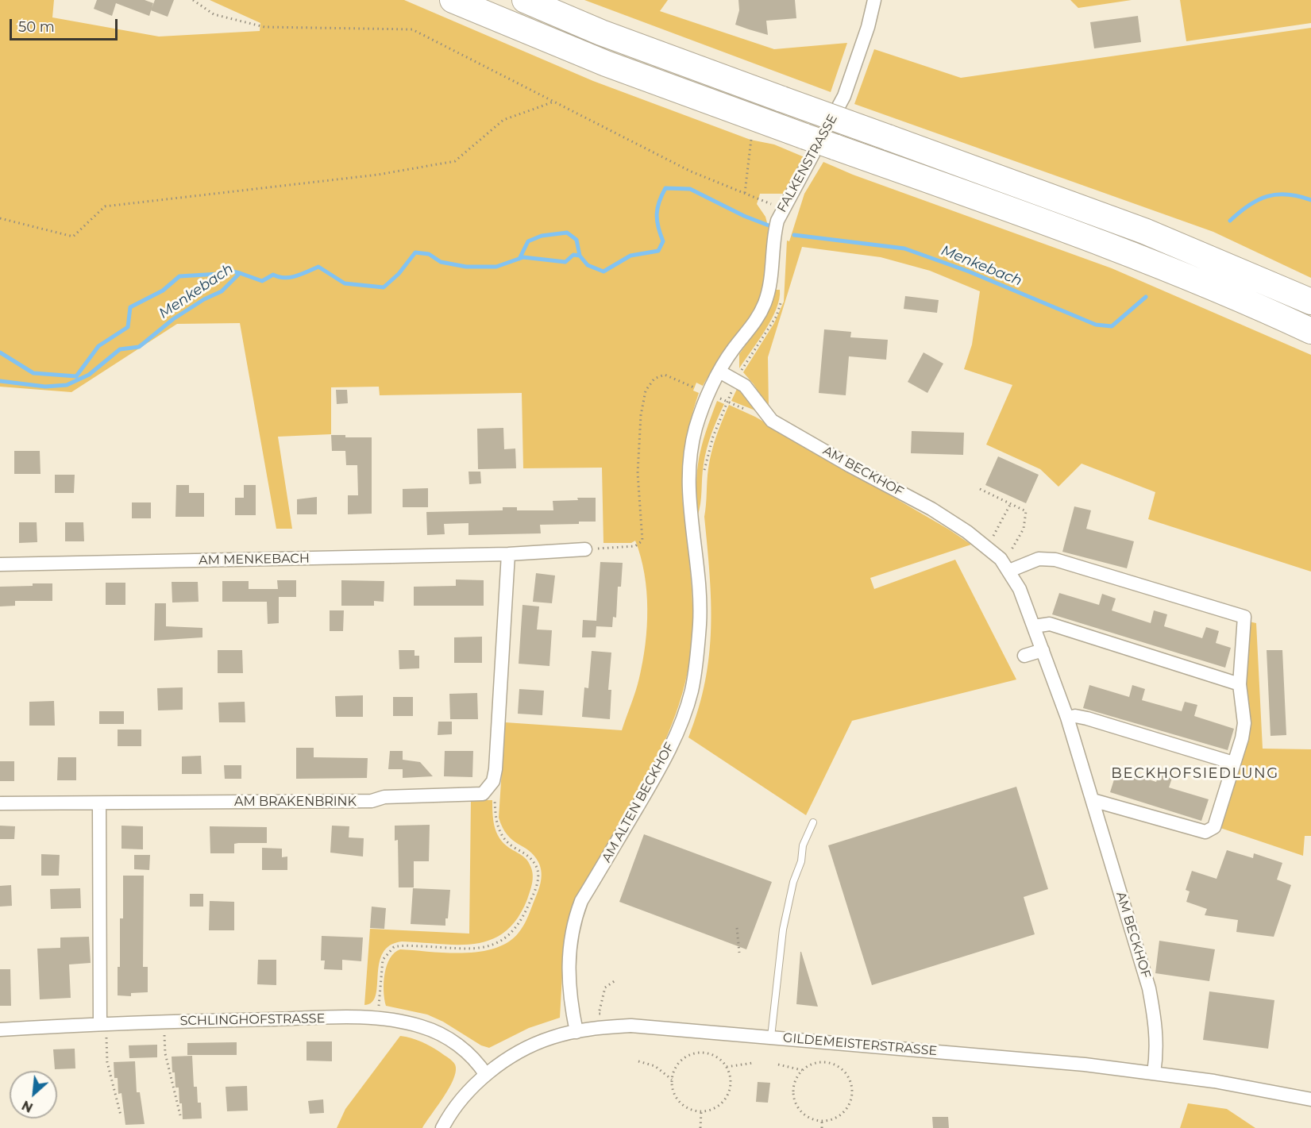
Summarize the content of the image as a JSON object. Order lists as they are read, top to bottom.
{
  "streets": {
    "street": [
      "FALKENSTRASSE",
      "AM BECKHOF",
      "AM MENKEBACH",
      "AM BRAKENBRINK",
      "AM ALTEN BECKHOF",
      "SCHLINGHOFSTRASSE",
      "GILDEMEISTERSTRASSE"
    ]
  },
  "crossings": [
    ["FALKENSTRASSE", "AM ALTEN BECKHOF"],
    ["AM BECKHOF", "AM ALTEN BECKHOF"],
    ["AM BECKHOF", "GILDEMEISTERSTRASSE"],
    ["AM ALTEN BECKHOF", "GILDEMEISTERSTRASSE"],
    ["SCHLINGHOFSTRASSE", "GILDEMEISTERSTRASSE"]
  ],
  "districts": ["BECKHOFSIEDLUNG"],
  "water": ["Menkebach"],
  "scale_bar": "50 m",
  "north": "bottom left"
}
